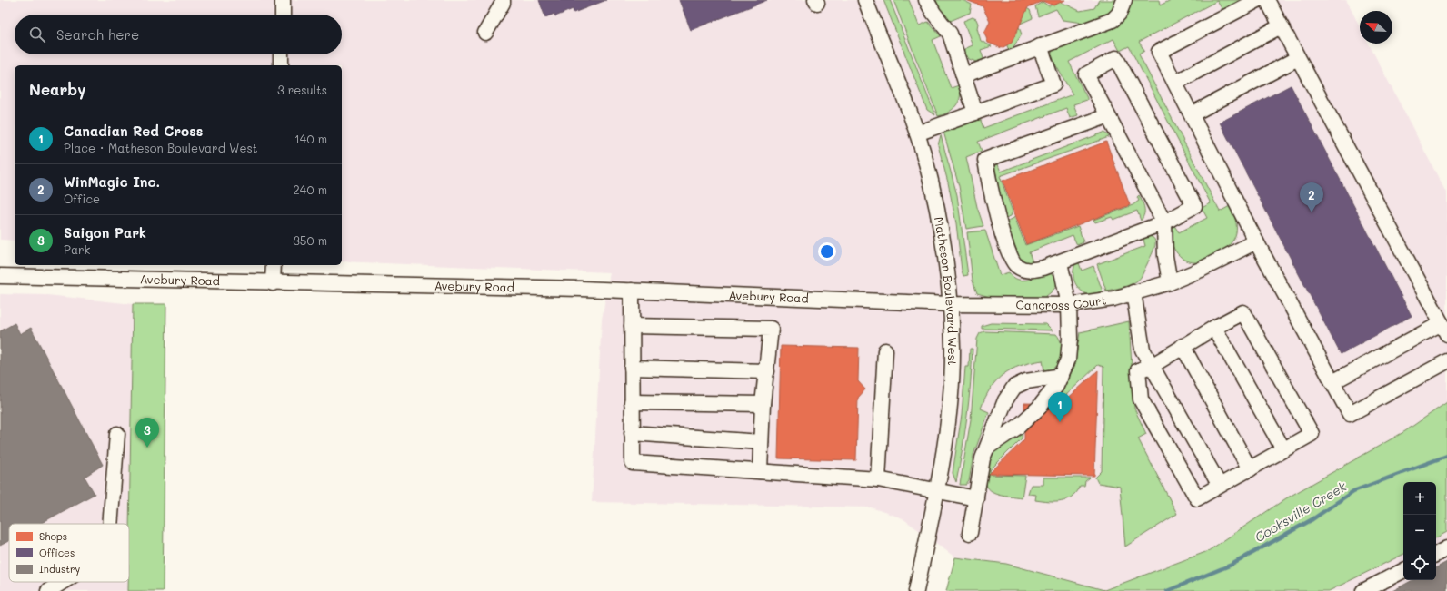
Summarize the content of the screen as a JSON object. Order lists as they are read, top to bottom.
{
  "streets": {
    "street": ["Avebury Road", "Matheson Boulevard West", "Cancross Court"]
  },
  "crossings": [
    ["Avebury Road", "Matheson Boulevard West"],
    ["Avebury Road", "Cancross Court"],
    ["Matheson Boulevard West", "Cancross Court"]
  ],
  "water": ["Cooksville Creek"],
  "legend": ["Shops", "Offices", "Industry"],
  "north": "top left",
  "page": {
    "search": "Search here",
    "heading": ["Nearby", "3 results"],
    "list": [
      {
        "mark": "1",
        "name": "Canadian Red Cross",
        "note": "Place · Matheson Boulevard West",
        "value": "140 m"
      },
      {
        "mark": "2",
        "name": "WinMagic Inc.",
        "note": "Office",
        "value": "240 m"
      },
      {
        "mark": "3",
        "name": "Saigon Park",
        "note": "Park",
        "value": "350 m"
      }
    ],
    "pins": ["2", "1", "3"],
    "map_buttons": ["+", "−"]
  }
}
